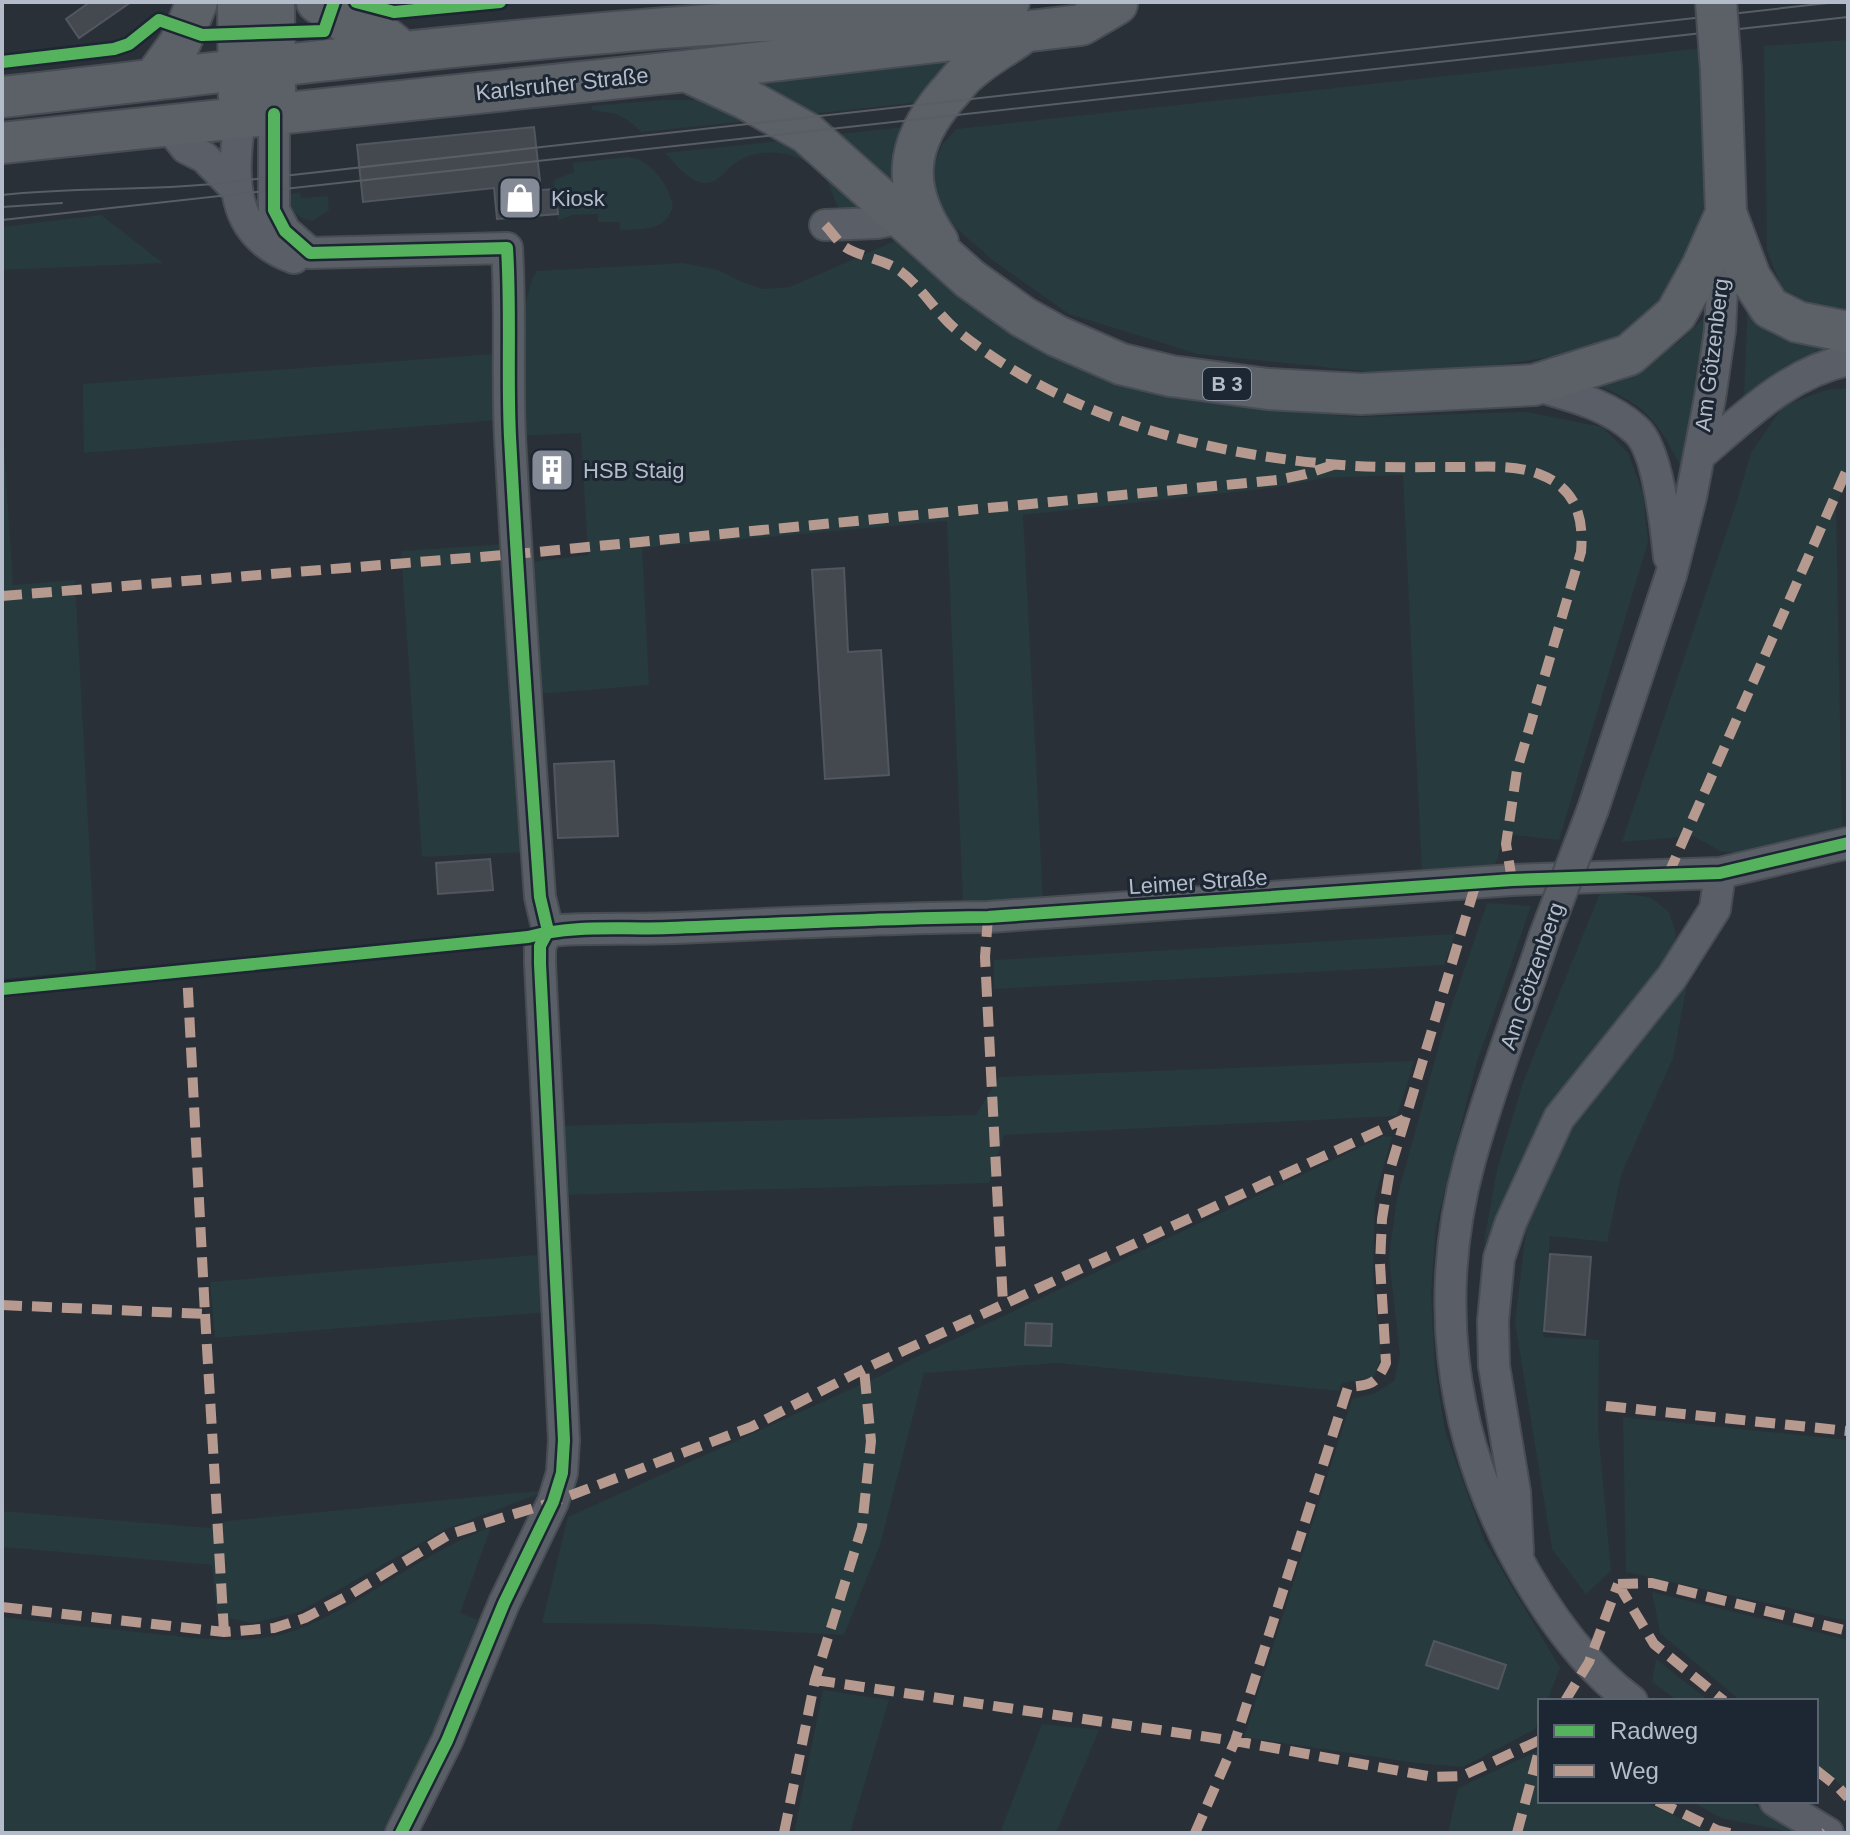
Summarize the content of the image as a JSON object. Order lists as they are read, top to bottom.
{
  "streets": {
    "main road": ["Karlsruher Straße", "B 3"],
    "street": ["Am Götzenberg", "Leimer Straße"]
  },
  "places": {
    "shop": ["Kiosk"],
    "building": ["HSB Staig"]
  },
  "legend": ["Radweg", "Weg"]
}
